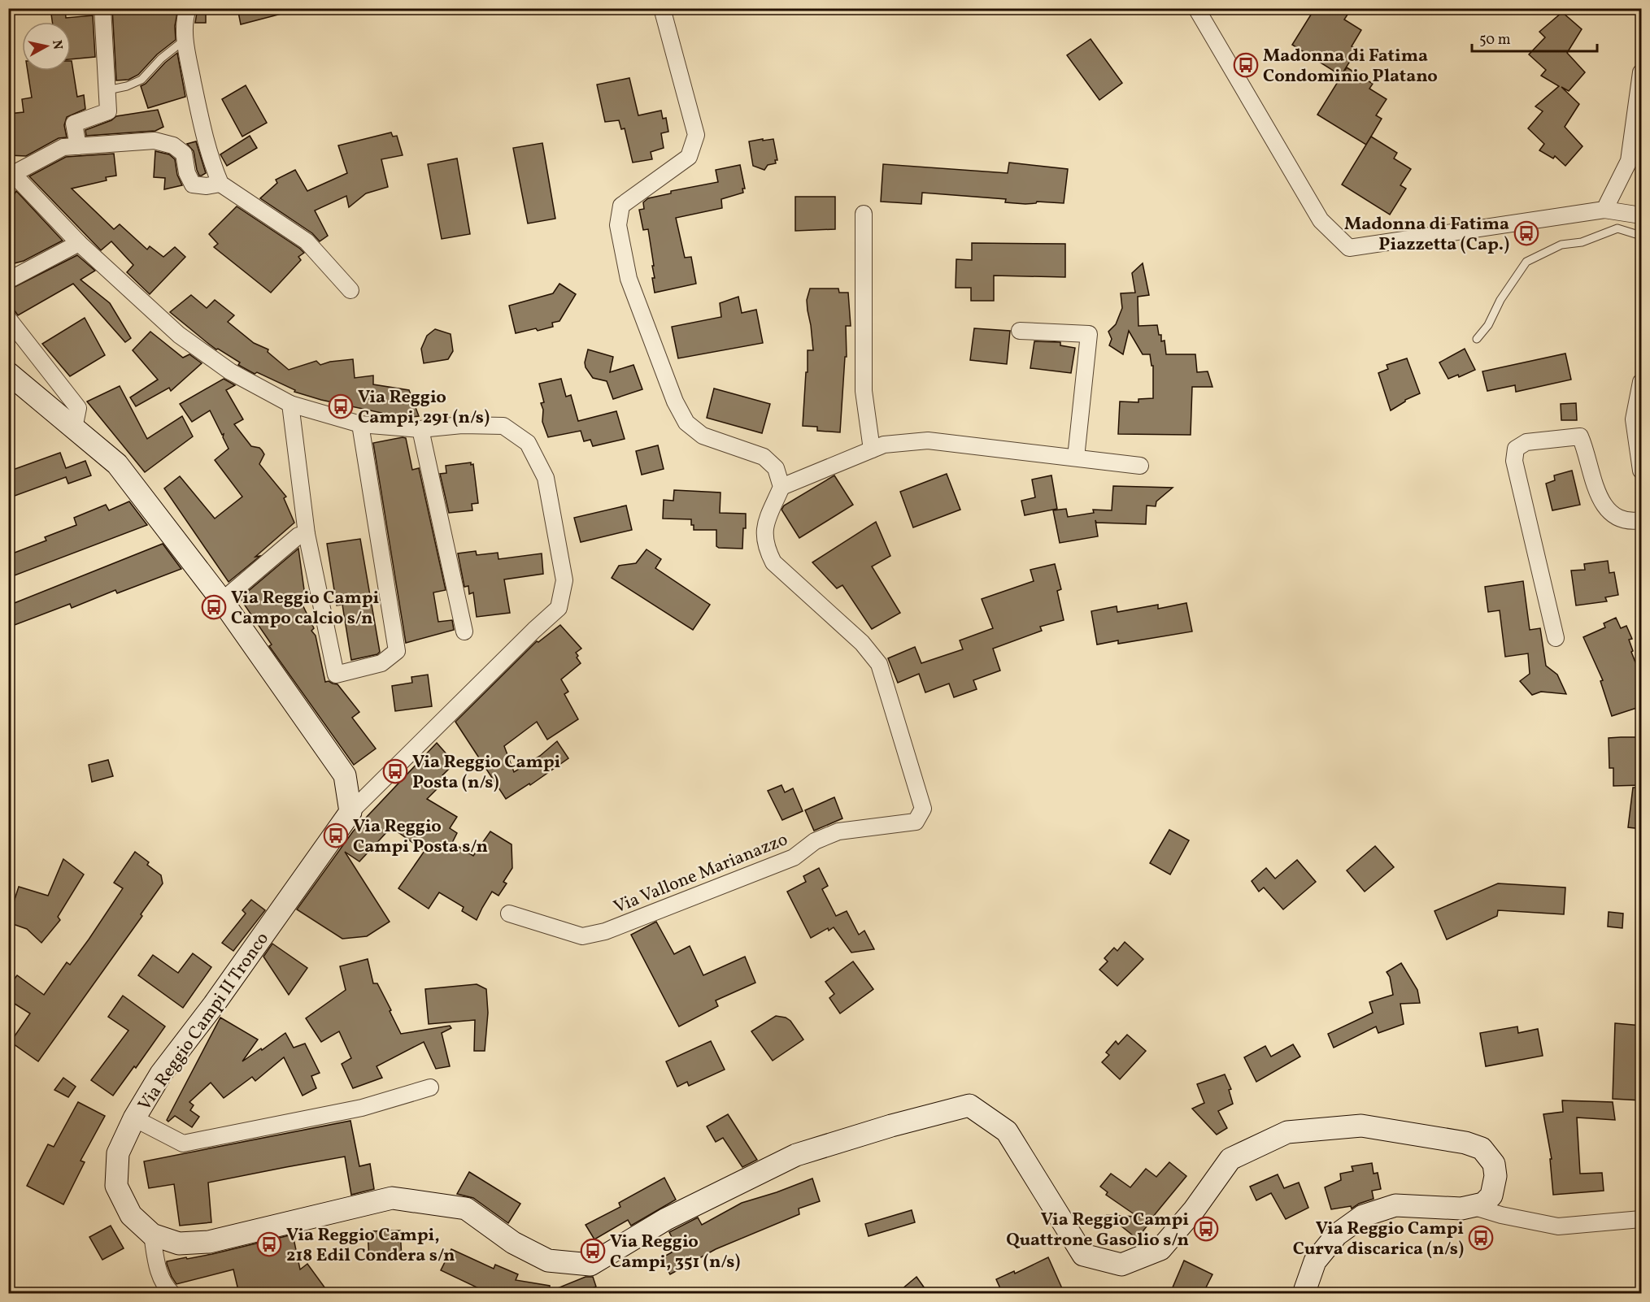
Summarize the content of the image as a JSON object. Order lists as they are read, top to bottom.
{
  "streets": {
    "main road": ["Via Reggio Campi II Tronco"],
    "street": ["Via Vallone Marianazzo"]
  },
  "places": {
    "bus stop": [
      "Madonna di Fatima Condominio Platano",
      "Madonna di Fatima Piazzetta (Cap.)",
      "Via Reggio Campi, 291 (n/s)",
      "Via Reggio Campi Campo calcio s/n",
      "Via Reggio Campi Posta (n/s)",
      "Via Reggio Campi Posta s/n",
      "Via Reggio Campi Quattrone Gasolio s/n",
      "Via Reggio Campi Curva discarica (n/s)",
      "Via Reggio Campi, 218 Edil Condera s/n",
      "Via Reggio Campi, 351 (n/s)"
    ]
  },
  "scale_bar": "50 m",
  "north": "right"
}
